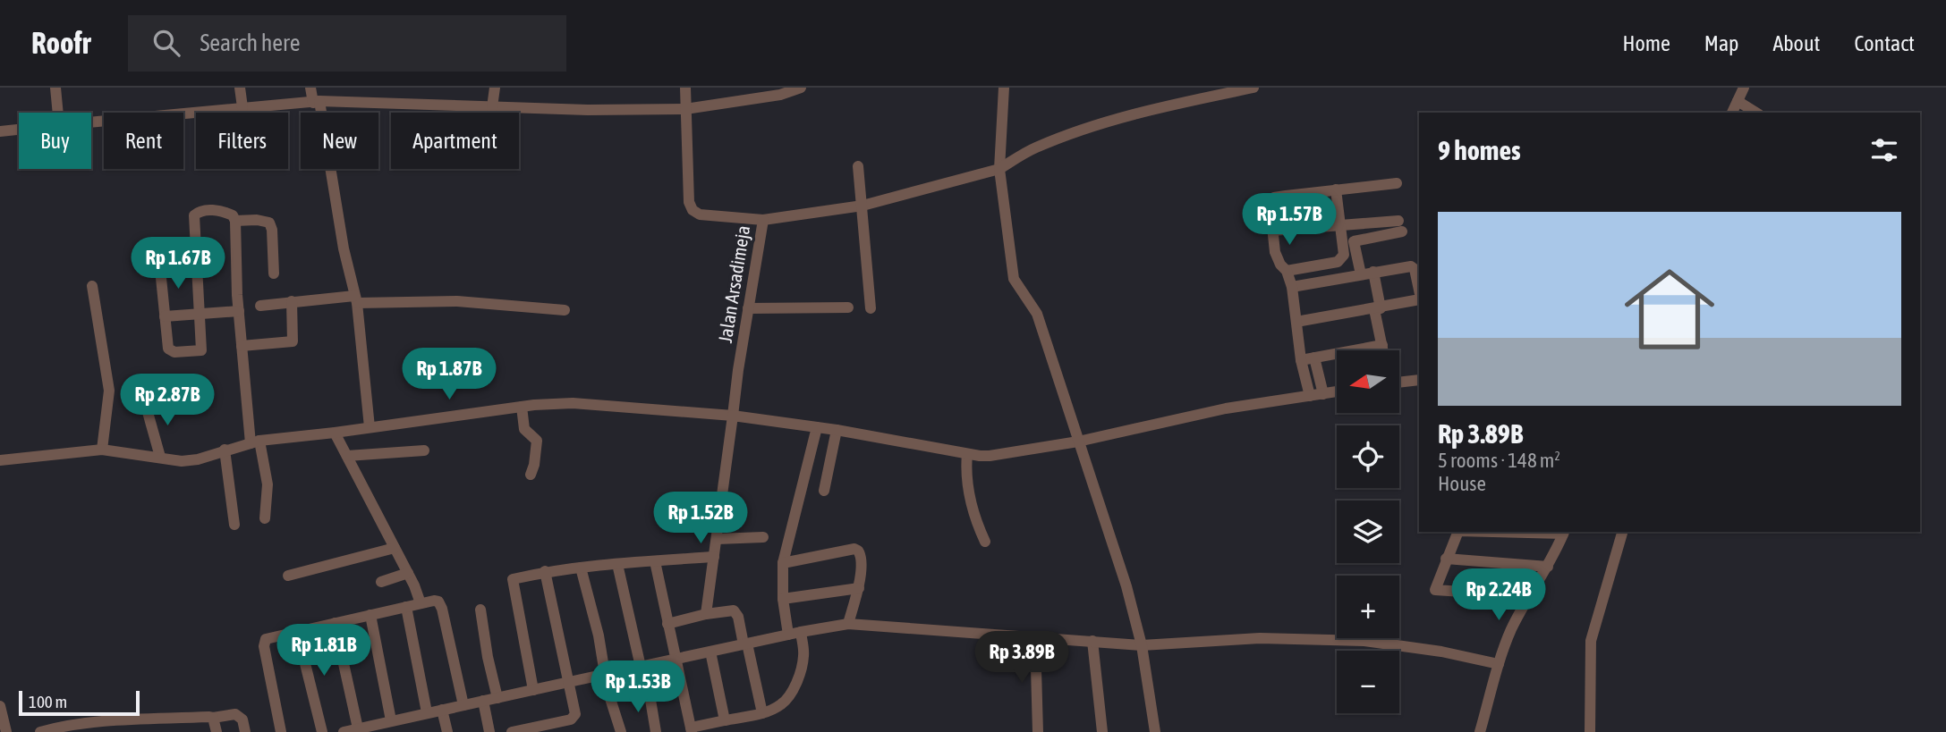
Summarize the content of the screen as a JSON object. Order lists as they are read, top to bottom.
{
  "streets": {
    "street": ["Jalan Arsadimeja"]
  },
  "scale_bar": "100 m",
  "north": "left",
  "page": {
    "header": "Roofr",
    "search": "Search here",
    "nav": [
      "Home",
      "Map",
      "About",
      "Contact"
    ],
    "chip": [
      "Buy",
      "Rent",
      "Filters",
      "New",
      "Apartment"
    ],
    "heading": "9 homes",
    "list": [
      {
        "name": "Rp 3.89B",
        "note": "5 rooms · 148 m² · House"
      }
    ],
    "price": [
      "Rp 1.57B",
      "Rp 1.67B",
      "Rp 1.87B",
      "Rp 2.87B",
      "Rp 1.52B",
      "Rp 2.24B",
      "Rp 1.81B",
      "Rp 3.89B",
      "Rp 1.53B"
    ],
    "map_buttons": ["+", "−"],
    "scale": "100 m"
  }
}
